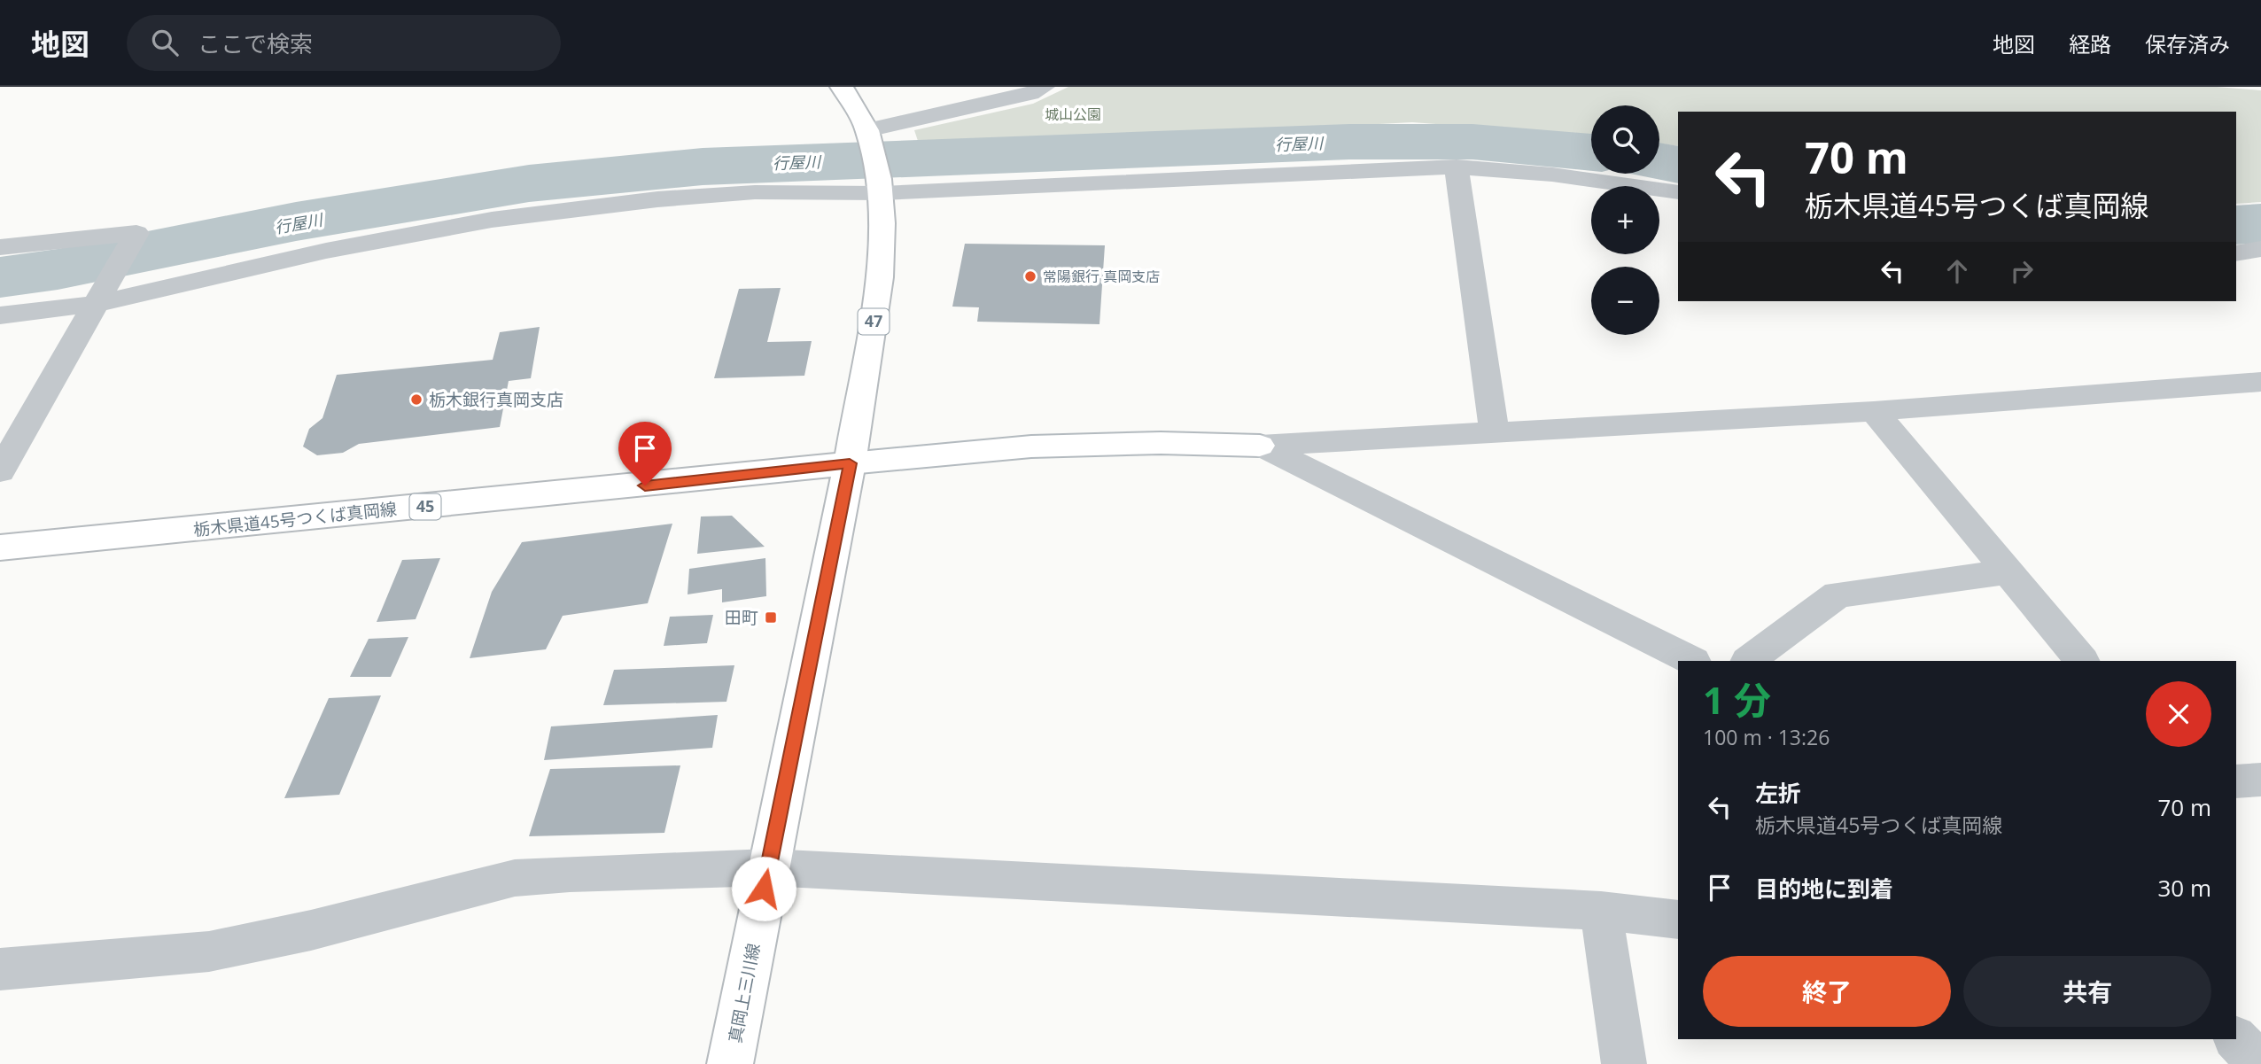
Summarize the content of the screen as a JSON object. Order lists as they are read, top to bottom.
{
  "streets": {
    "main road": [
      "47",
      "45",
      "栃木県道45号つくば真岡線",
      "真岡上三川線"
    ]
  },
  "crossings": [
    ["栃木県道45号つくば真岡線", "真岡上三川線"]
  ],
  "water": ["行屋川"],
  "parks": ["城山公園"],
  "places": {
    "other": ["常陽銀行 真岡支店", "栃木銀行真岡支店"],
    "transit": ["田町"]
  },
  "page": {
    "header": "地図",
    "search": "ここで検索",
    "nav": ["地図", "経路", "保存済み"],
    "map_buttons": ["+", "−"],
    "turn": ["70 m", "栃木県道45号つくば真岡線"],
    "heading": ["1 分", "100 m · 13:26"],
    "list": [
      {
        "name": "左折",
        "note": "栃木県道45号つくば真岡線",
        "value": "70 m"
      },
      {
        "name": "目的地に到着",
        "value": "30 m"
      }
    ],
    "buttons": ["終了", "共有"]
  }
}
